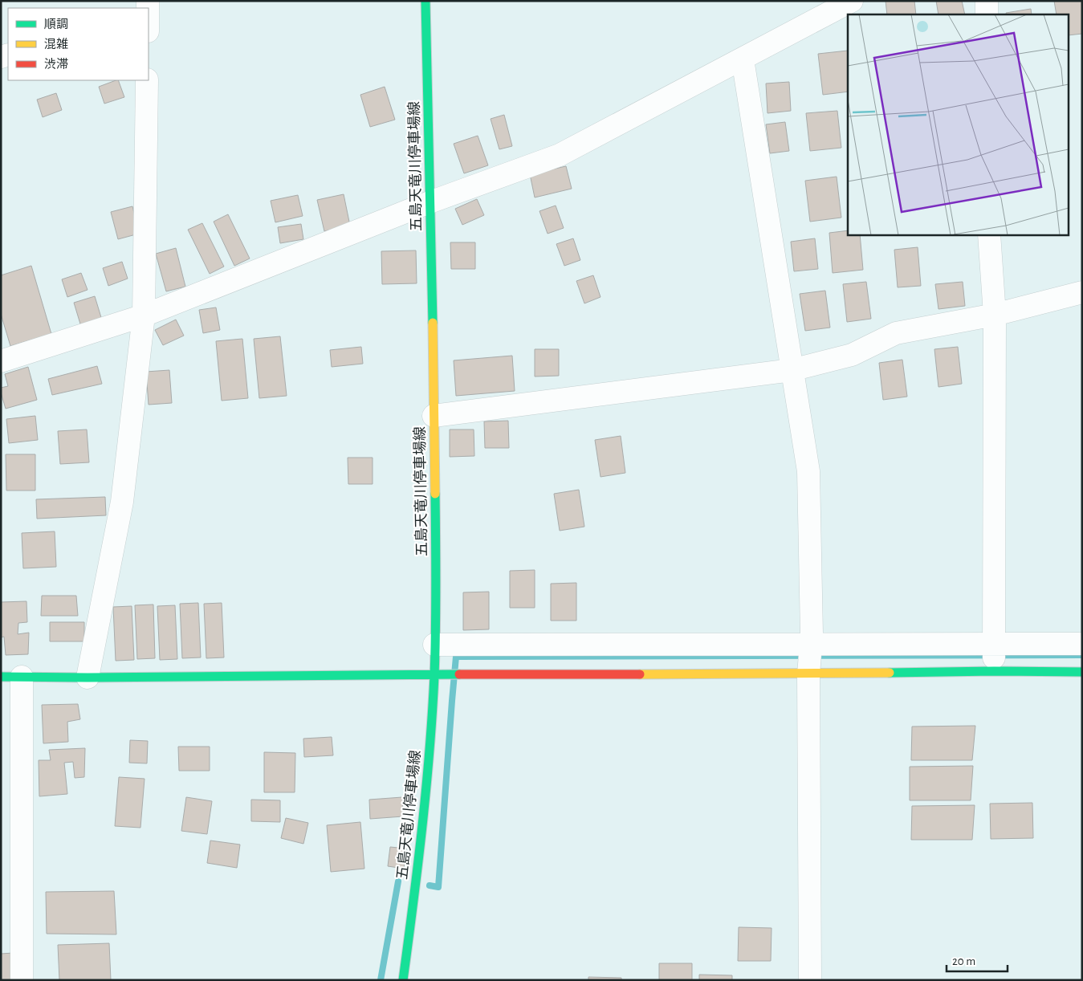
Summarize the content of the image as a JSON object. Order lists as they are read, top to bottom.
{
  "streets": {
    "street": ["五島天竜川停車場線"]
  },
  "legend": ["順調", "混雑", "渋滞"],
  "scale_bar": "20 m"
}
